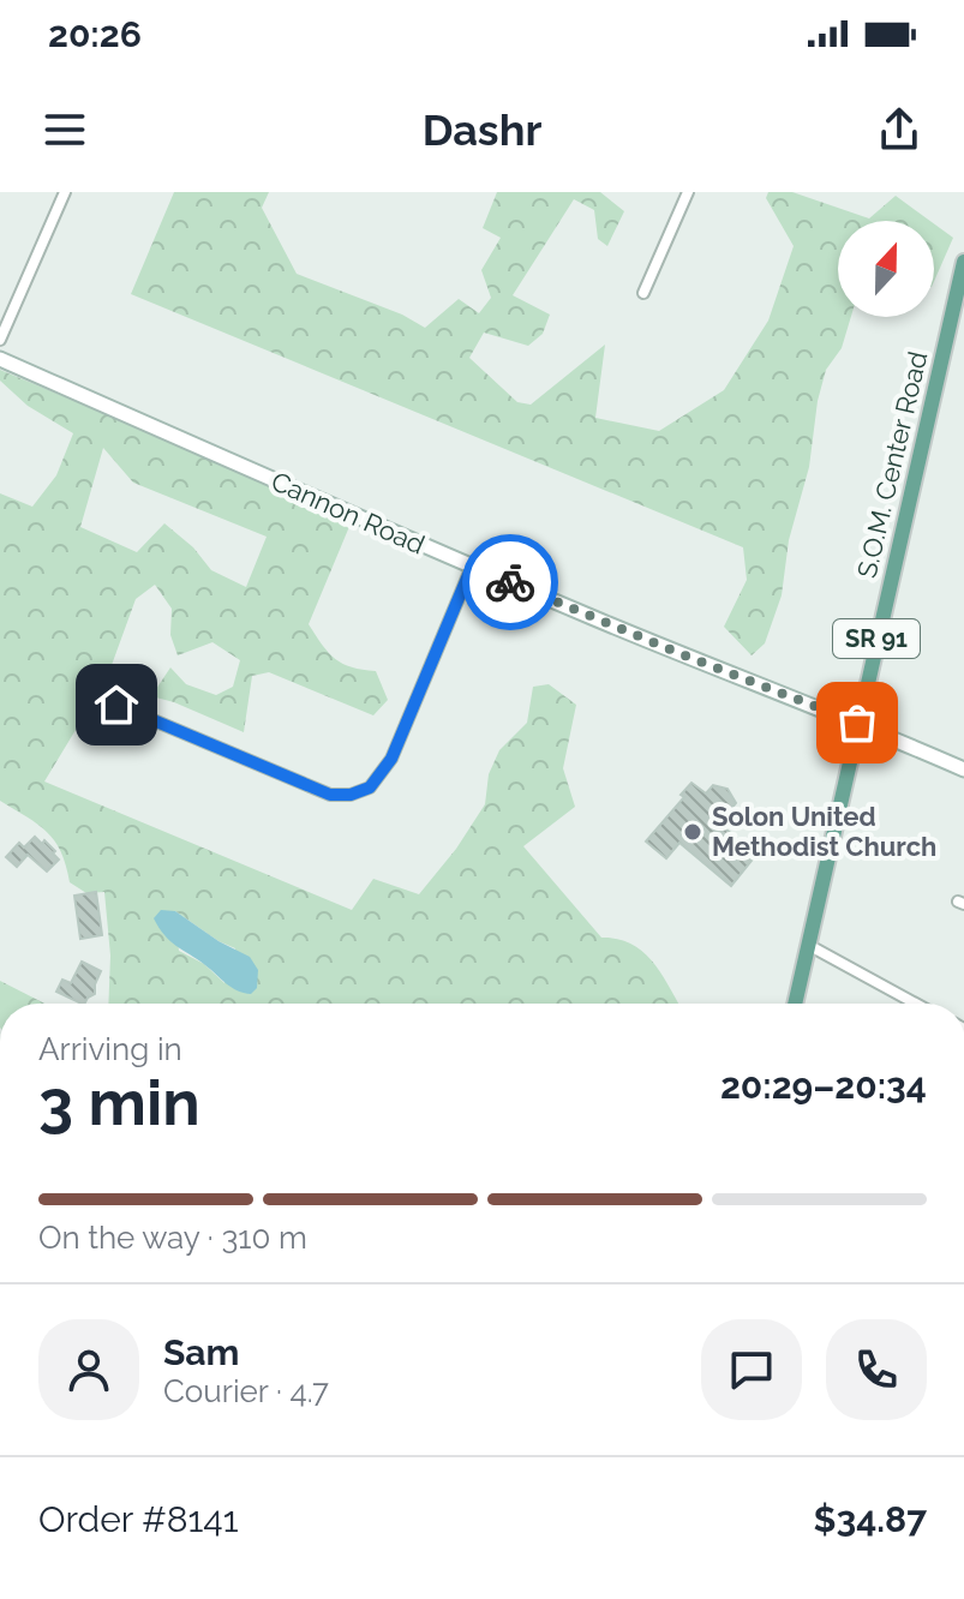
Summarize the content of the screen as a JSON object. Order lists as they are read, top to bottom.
{
  "streets": {
    "main road": ["S.O.M. Center Road", "Cannon Road", "SR 91"]
  },
  "crossings": [
    ["S.O.M. Center Road", "Cannon Road"]
  ],
  "places": ["Solon United Methodist Church"],
  "north": "top",
  "page": {
    "status": "20:26",
    "header": "Dashr",
    "heading": ["3 min", "Arriving in", "20:29–20:34"],
    "panel": [
      "Sam",
      "Courier · 4.7",
      "Order #8141",
      "$34.87"
    ],
    "bar": "On the way · 310 m"
  }
}
